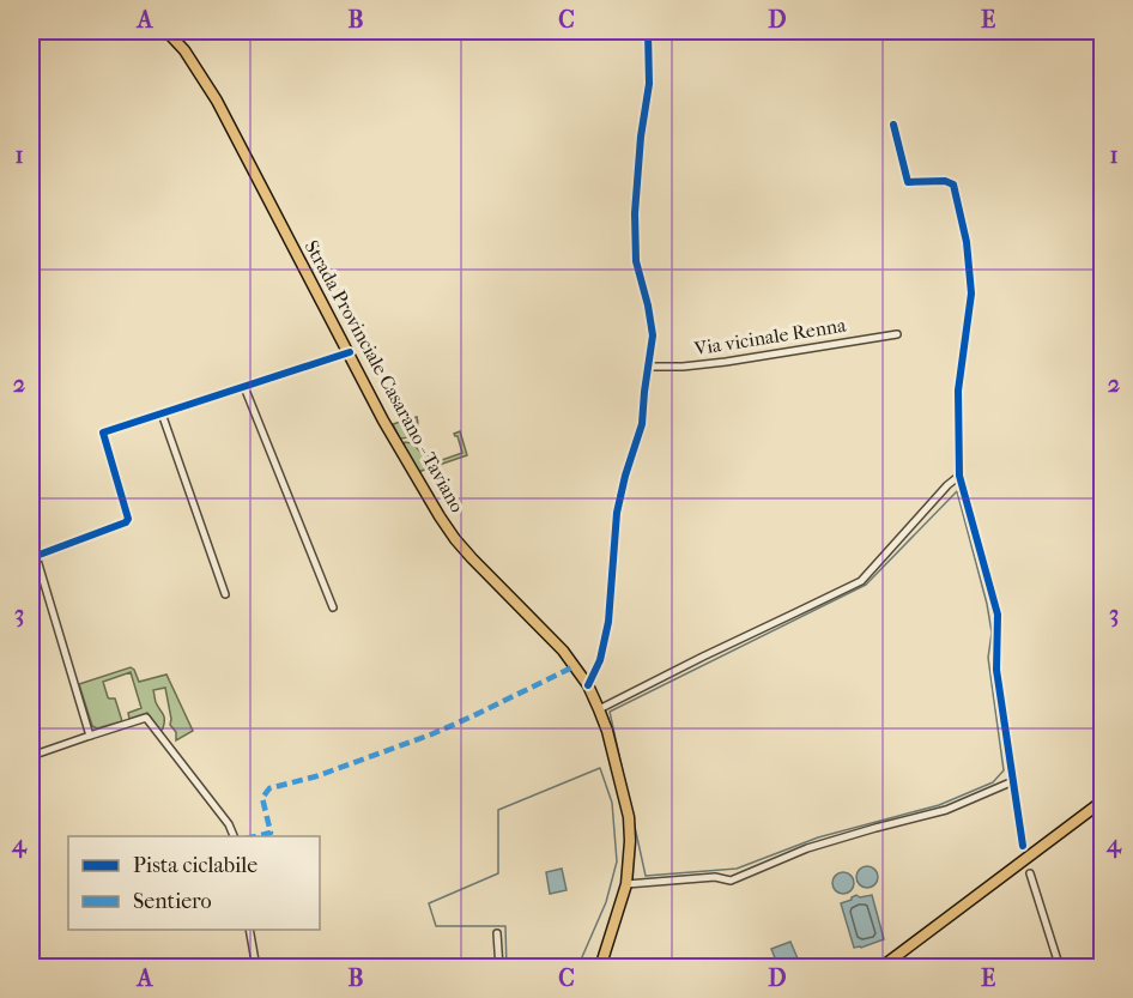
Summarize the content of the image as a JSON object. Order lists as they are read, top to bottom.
{
  "streets": {
    "main road": ["Strada Provinciale Casarano - Taviano"],
    "street": ["Via vicinale Renna"]
  },
  "legend": ["Pista ciclabile", "Sentiero"],
  "grid": {
    "columns": [
      "A",
      "B",
      "C",
      "D",
      "E"
    ],
    "rows": [
      "1",
      "2",
      "3",
      "4"
    ]
  }
}
